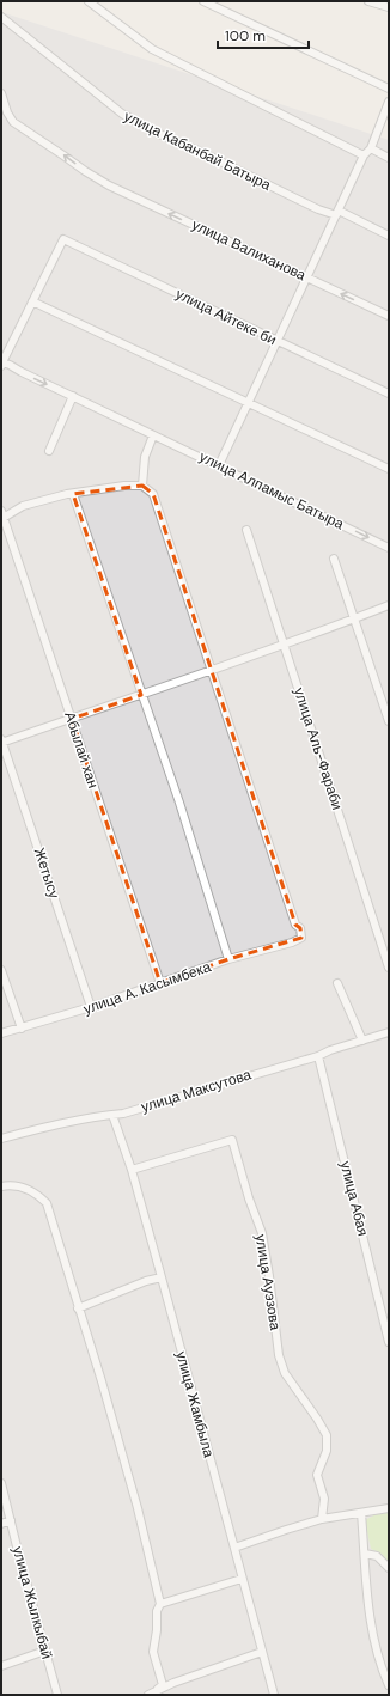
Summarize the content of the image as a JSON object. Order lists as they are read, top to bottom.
{
  "streets": {
    "street": [
      "улица Кабанбай Батыра",
      "улица Валиханова",
      "улица Айтеке би",
      "улица Алпамыс Батыра",
      "улица Аль-Фараби",
      "Абылай хан",
      "Жетысу",
      "улица А. Касымбека",
      "улица Максутова",
      "улица Абая",
      "улица Ауэзова",
      "улица Жамбыла",
      "улица Жылкыбай"
    ]
  },
  "crossings": [
    ["Абылай хан", "улица А. Касымбека"],
    ["Жетысу", "улица А. Касымбека"],
    ["улица Максутова", "улица Абая"],
    ["улица Максутова", "улица Жамбыла"],
    ["улица Ауэзова", "улица Жамбыла"]
  ],
  "one_way": ["улица Валиханова", "улица Алпамыс Батыра"],
  "scale_bar": "100 m"
}
